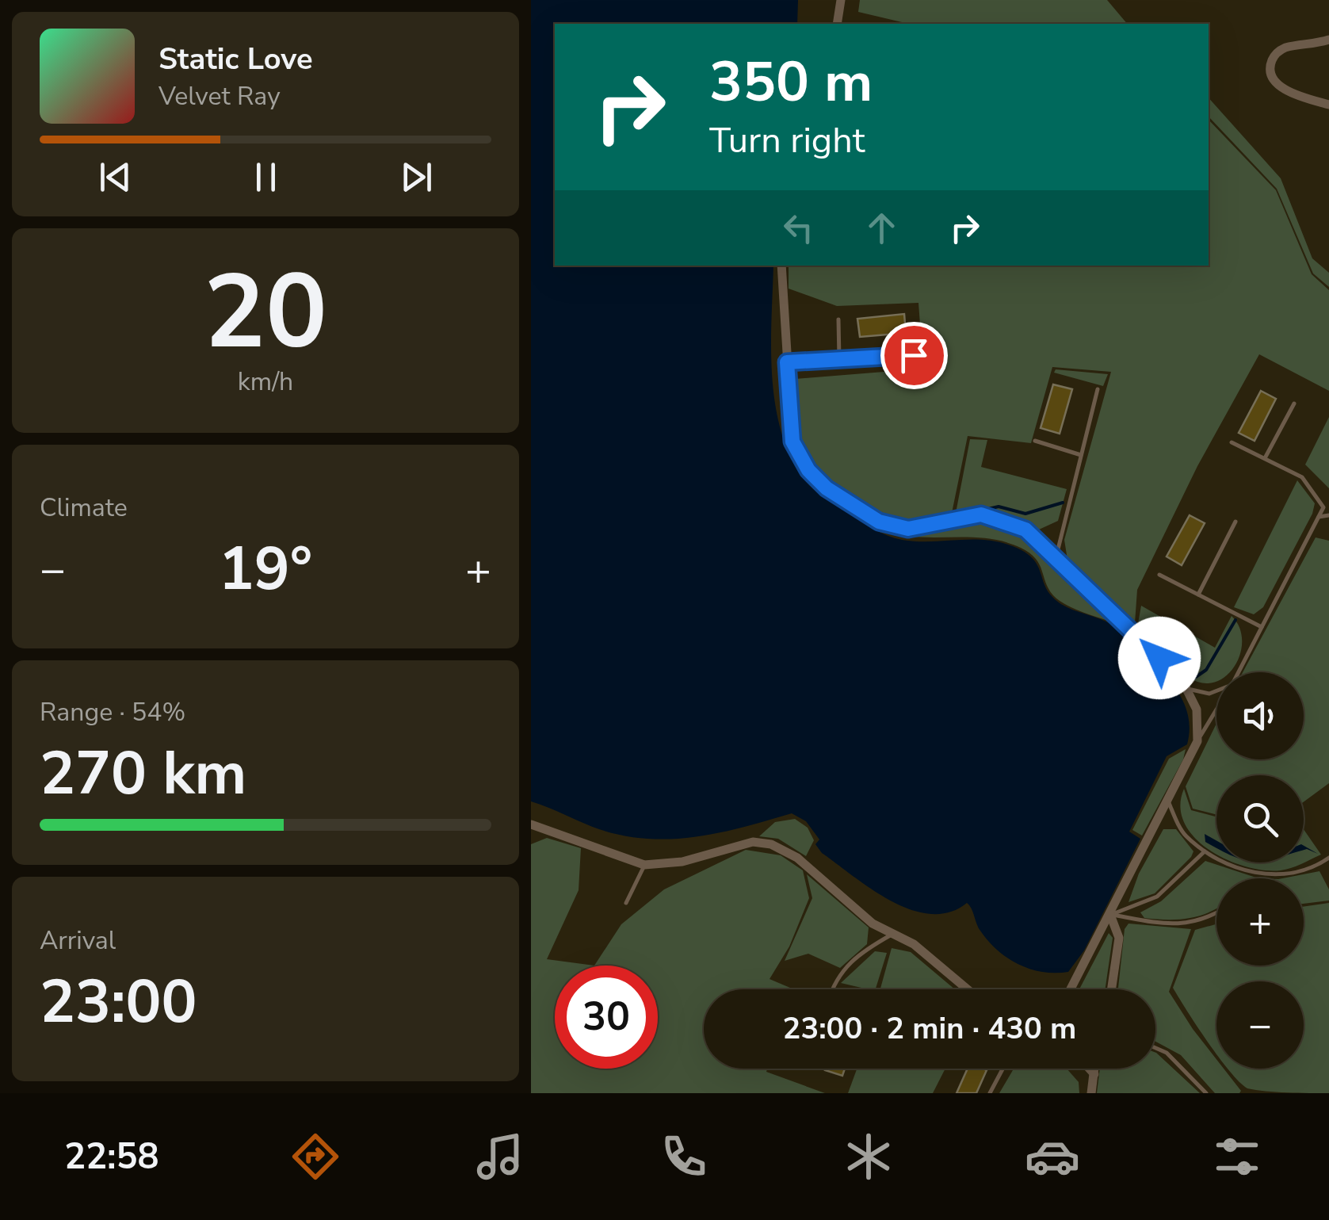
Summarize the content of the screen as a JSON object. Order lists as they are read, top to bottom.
{
  "page": {
    "turn": ["350 m", "Turn right"],
    "song": ["Static Love", "Velvet Ray"],
    "tile": [
      ["20", "km/h"],
      "Climate",
      ["Range · 54%", "270 km"],
      ["Arrival", "23:00"]
    ],
    "heat": ["−", "19°", "+"],
    "map_buttons": ["+", "−"],
    "limit": "30",
    "trip": "23:00 · 2 min · 430 m",
    "tabs": "22:58"
  }
}
